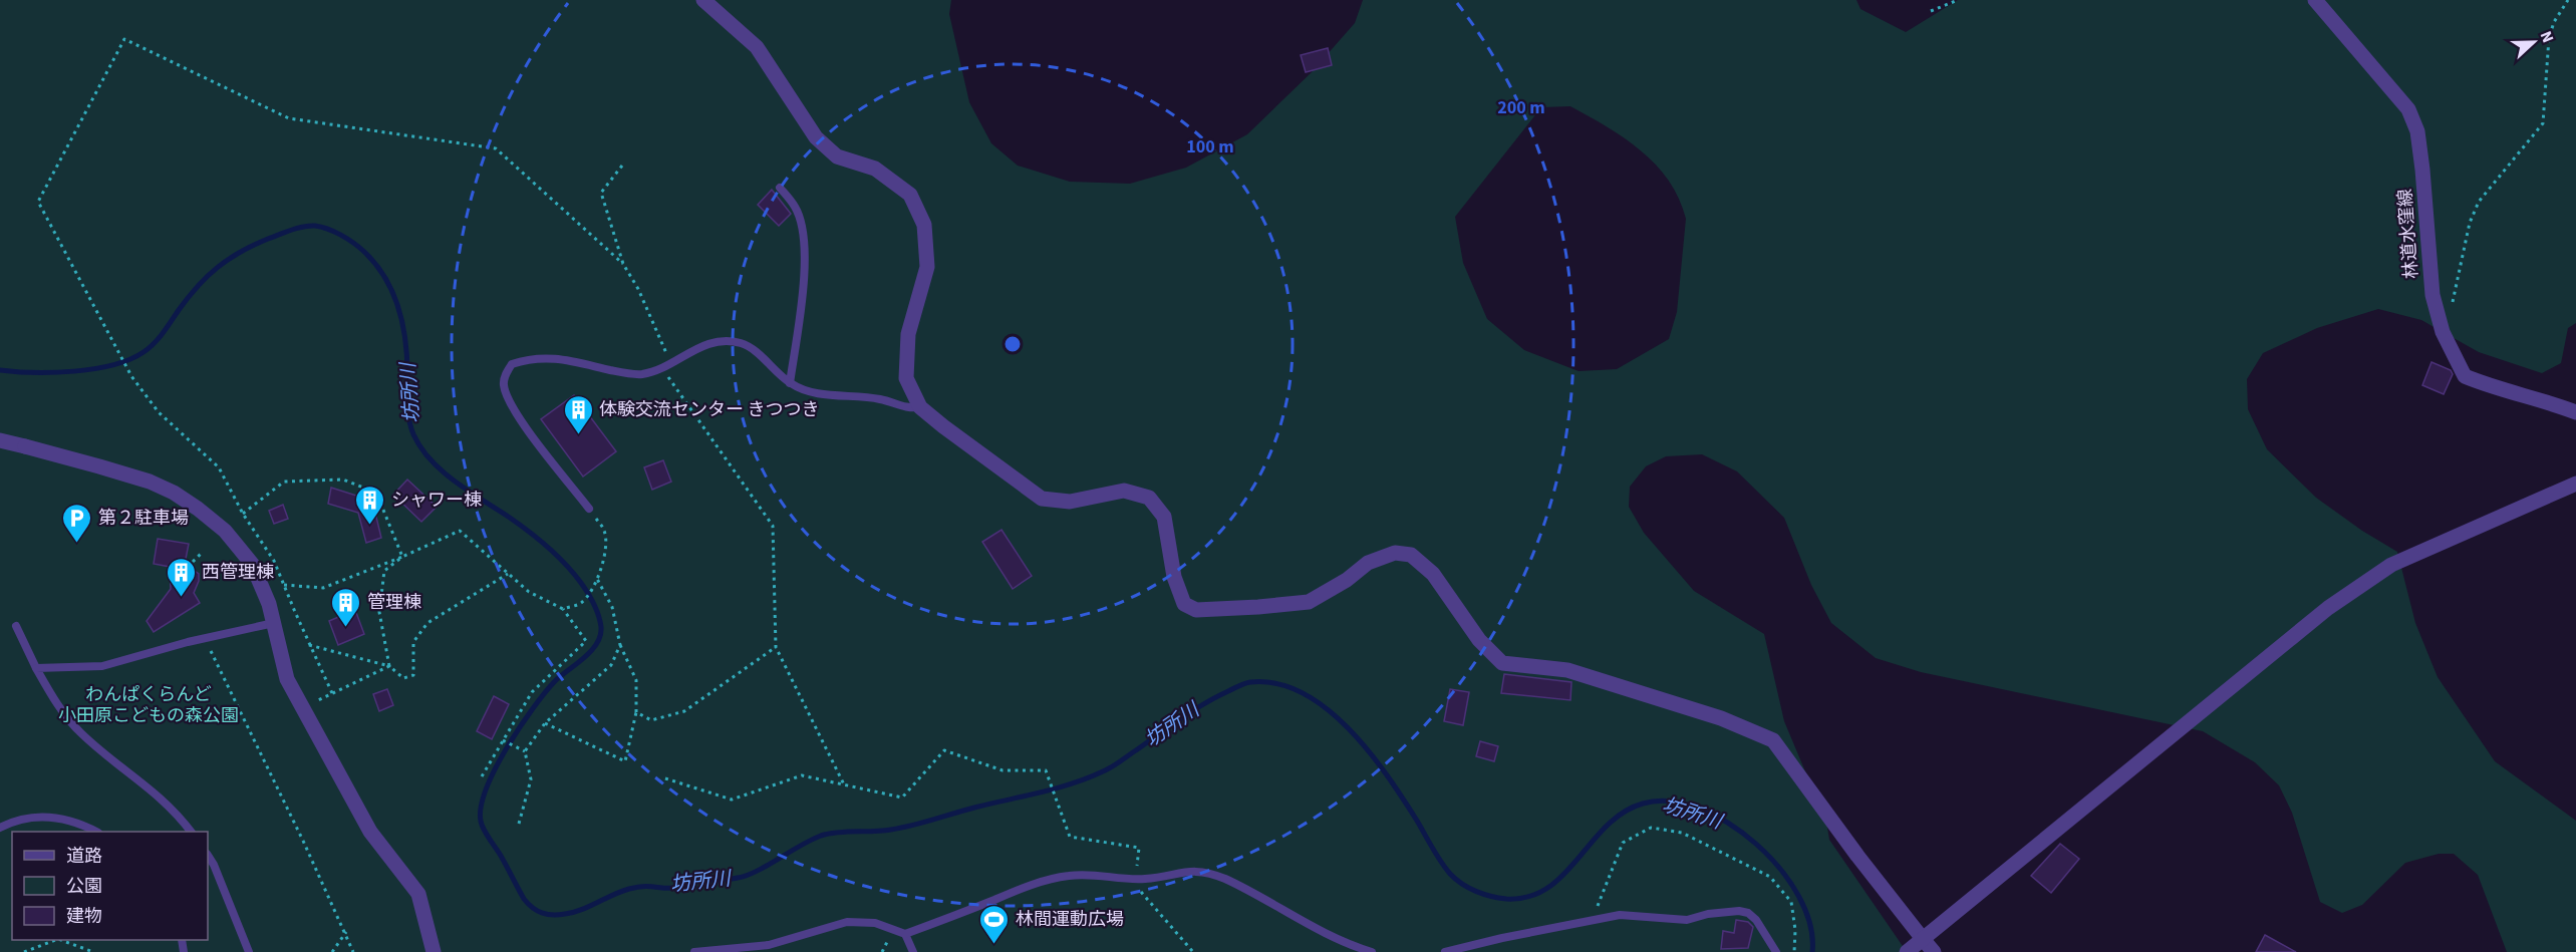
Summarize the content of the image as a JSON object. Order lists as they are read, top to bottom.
{
  "streets": {
    "street": ["林道水窪線"]
  },
  "water": ["坊所川"],
  "parks": ["わんぱくらんど 小田原こどもの森公園"],
  "places": {
    "building": [
      "体験交流センター きつつき",
      "シャワー棟",
      "西管理棟",
      "管理棟"
    ],
    "parking": ["第２駐車場"],
    "sports": ["林間運動広場"]
  },
  "legend": ["道路", "公園", "建物"],
  "north": "right",
  "rings": ["200 m", "100 m"]
}
